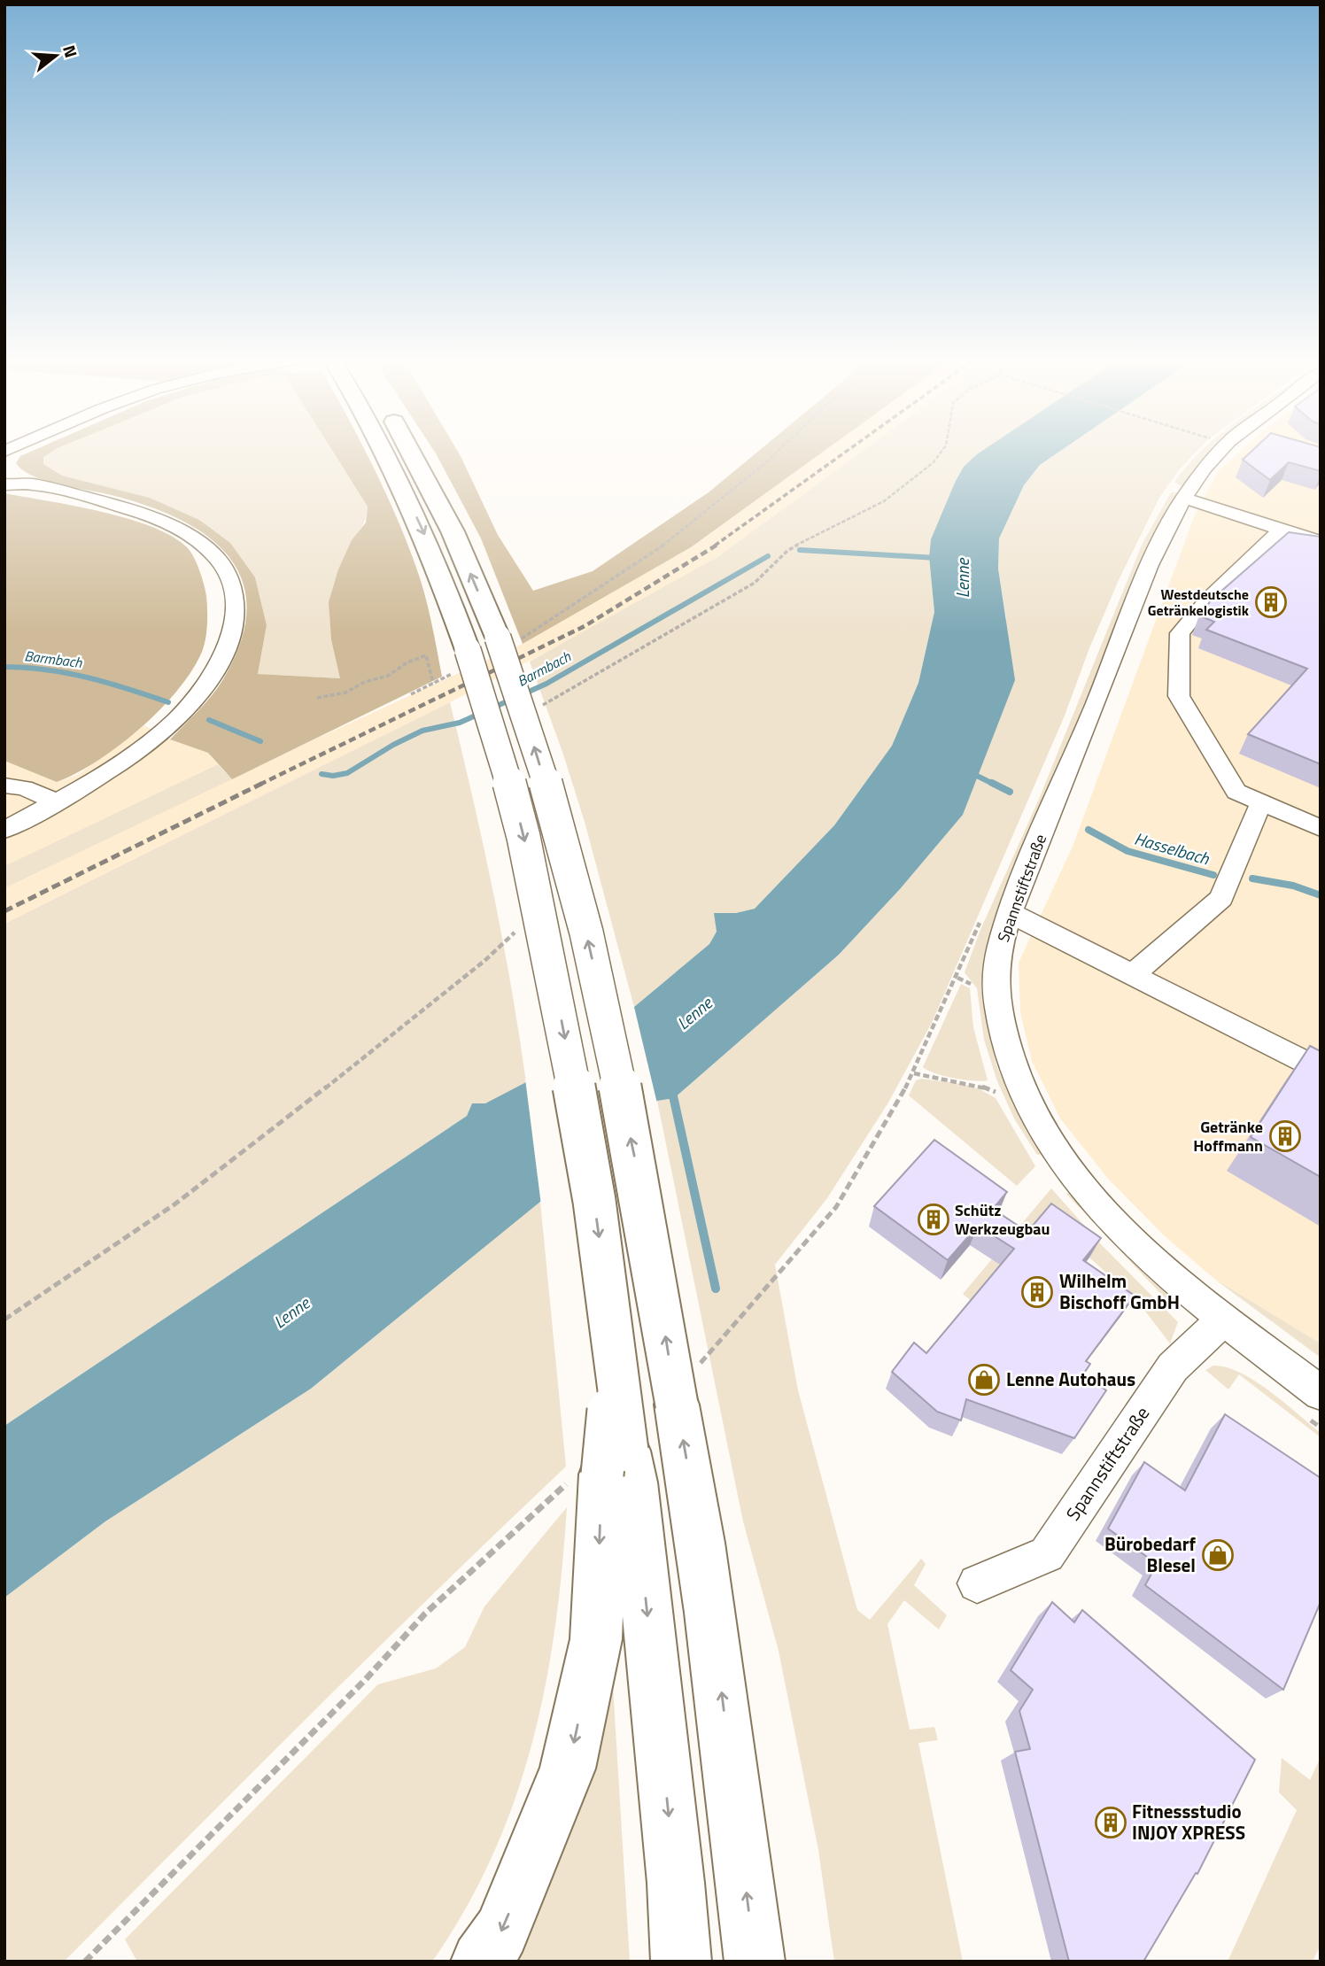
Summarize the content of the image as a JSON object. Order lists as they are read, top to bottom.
{
  "streets": {
    "street": ["Spannstiftstraße"]
  },
  "water": ["Lenne", "Barmbach", "Hasselbach"],
  "places": {
    "building": [
      "Westdeutsche Getränkelogistik",
      "Getränke Hoffmann",
      "Schütz Werkzeugbau",
      "Wilhelm Bischoff GmbH",
      "Fitnessstudio INJOY XPRESS"
    ],
    "shop": ["Lenne Autohaus", "Bürobedarf Blesel"]
  },
  "north": "right"
}
